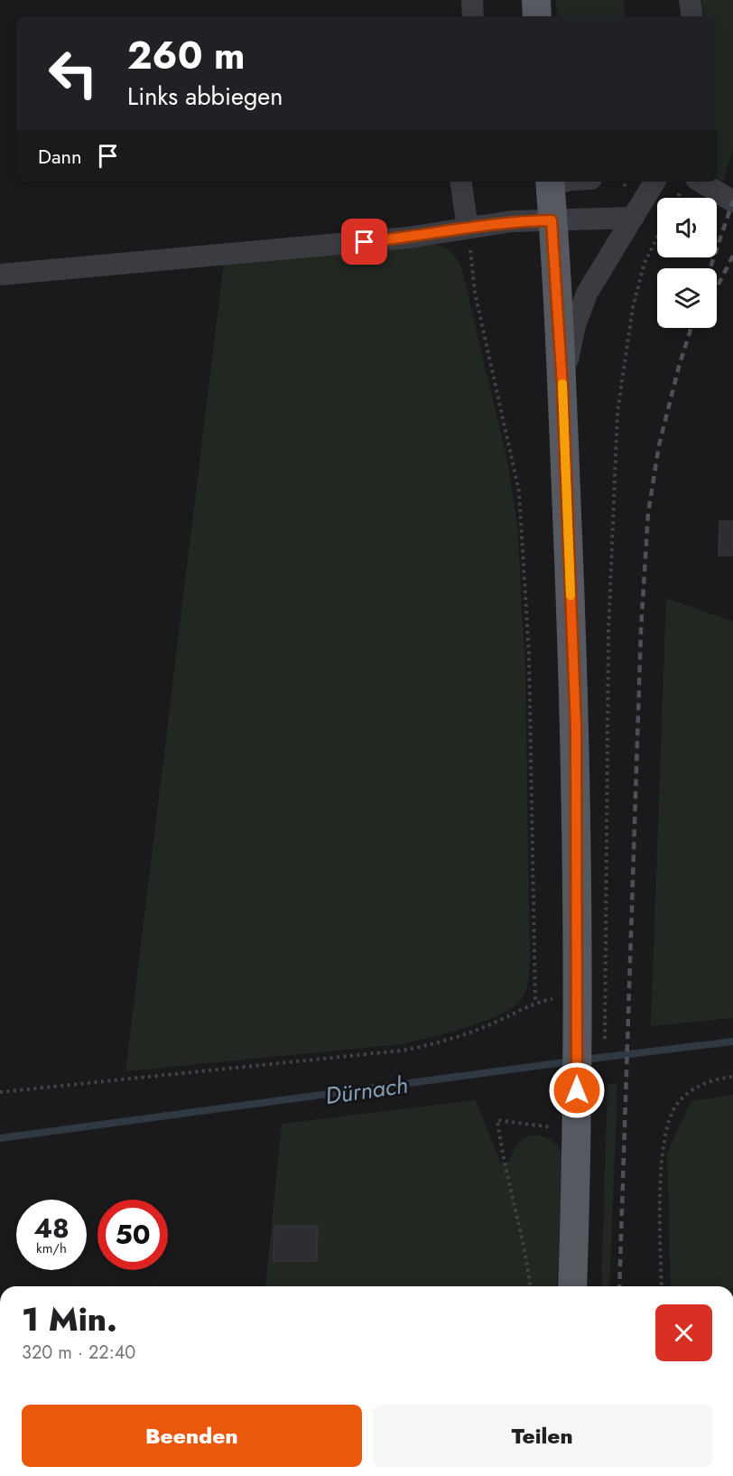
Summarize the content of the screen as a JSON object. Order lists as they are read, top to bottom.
{
  "water": ["Dürnach"],
  "page": {
    "turn": ["260 m", "Links abbiegen"],
    "then": "Dann",
    "speed": "48 km/h",
    "limit": "50",
    "heading": ["1 Min.", "320 m · 22:40"],
    "buttons": ["Beenden", "Teilen"]
  }
}
